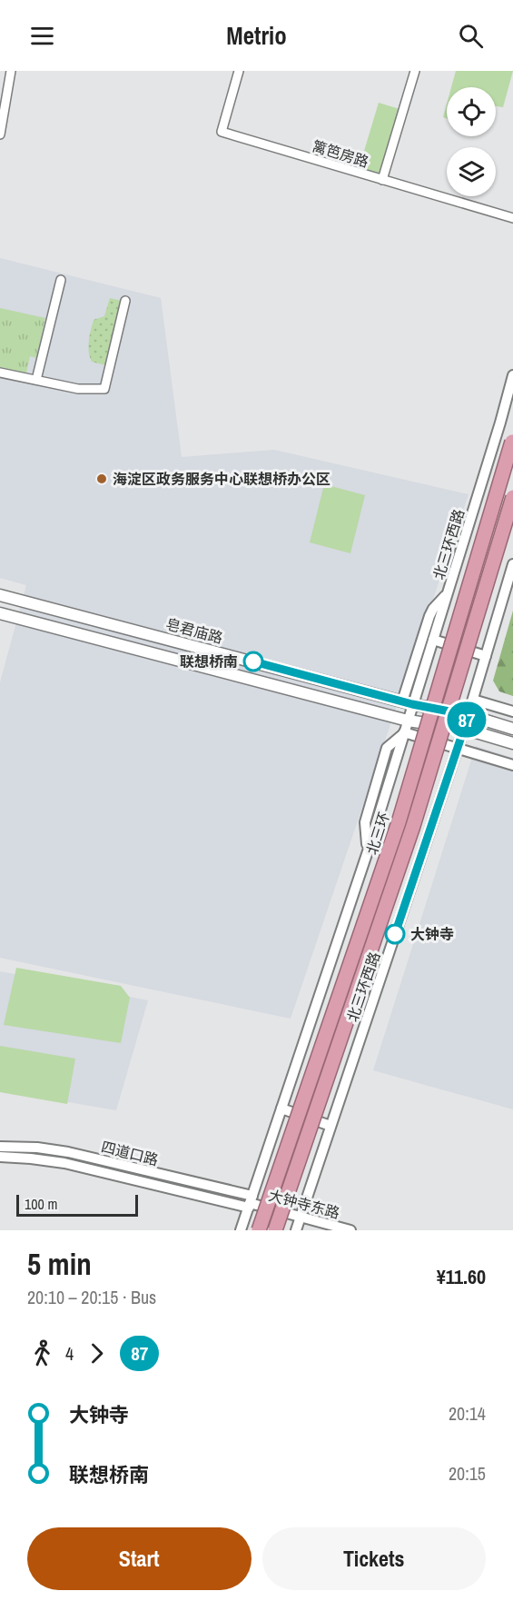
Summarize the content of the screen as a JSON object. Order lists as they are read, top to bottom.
{
  "streets": {
    "highway": ["北三环"],
    "main road": ["皂君庙路"],
    "street": [
      "篱笆房路",
      "北三环西路",
      "四道口路",
      "大钟寺东路"
    ]
  },
  "crossings": [
    ["北三环西路", "皂君庙路"],
    ["北三环西路", "大钟寺东路"],
    ["四道口路", "大钟寺东路"]
  ],
  "places": ["海淀区政务服务中心联想桥办公区", "联想桥南", "大钟寺"],
  "lines": ["bus line 87"],
  "scale_bar": "100 m",
  "page": {
    "header": "Metrio",
    "on_map": "87",
    "scale": "100 m",
    "heading": ["5 min", "20:10 – 20:15 · Bus", "¥11.60"],
    "legs": ["4", "87"],
    "list": [
      {
        "name": "大钟寺",
        "value": "20:14"
      },
      {
        "name": "联想桥南",
        "value": "20:15"
      }
    ],
    "buttons": ["Start", "Tickets"]
  }
}
